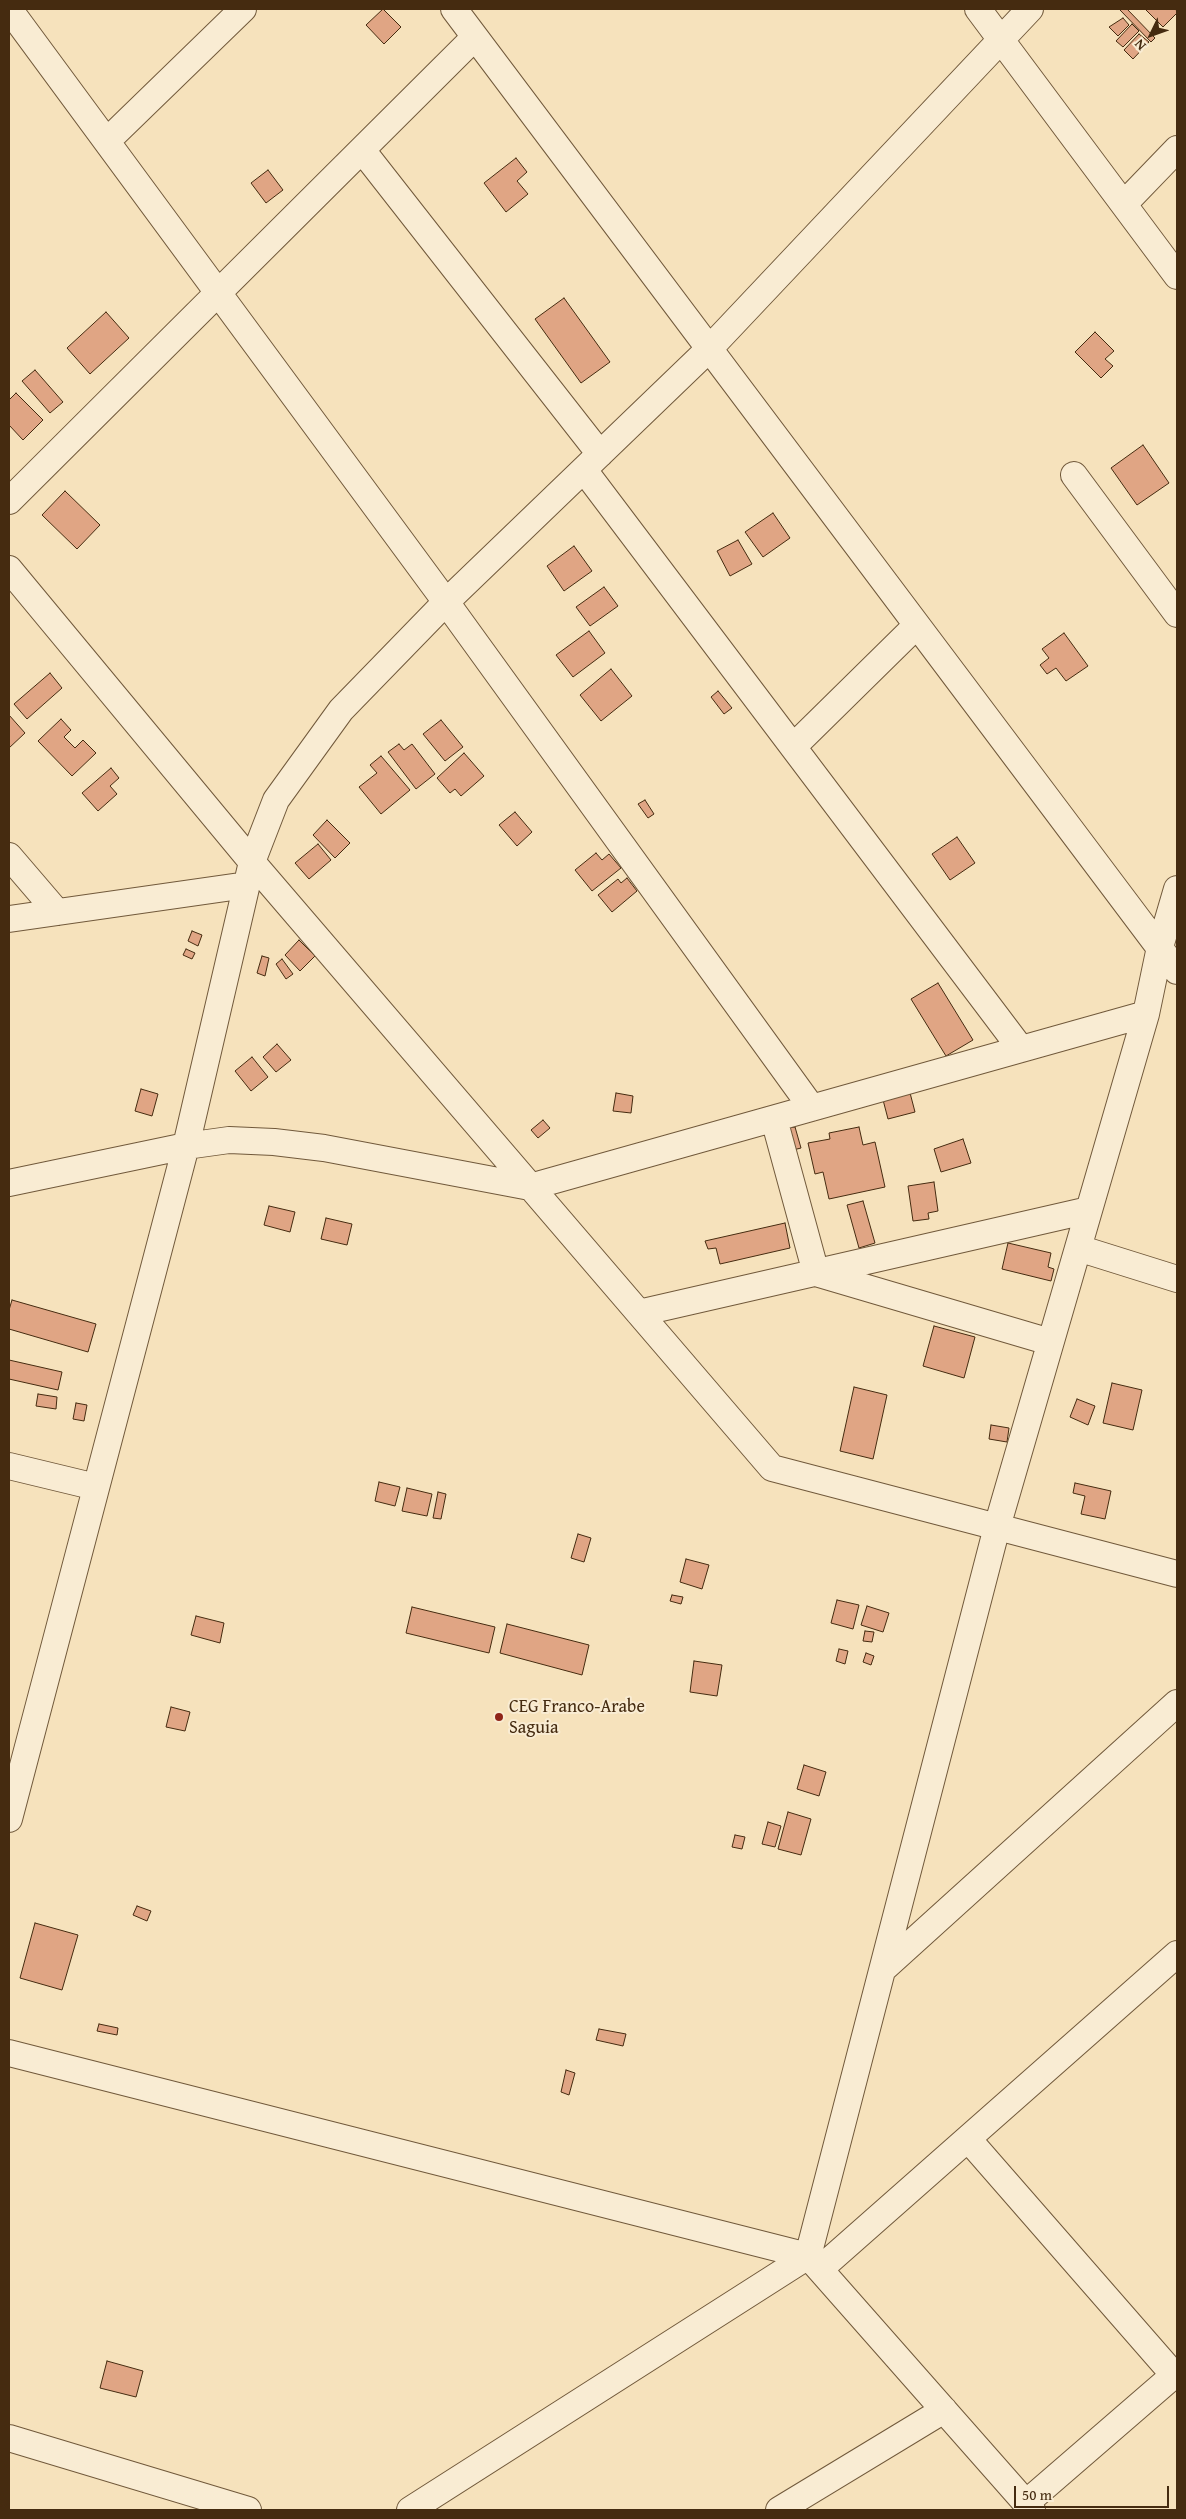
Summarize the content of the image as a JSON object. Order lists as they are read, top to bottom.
{
  "places": ["CEG Franco-Arabe Saguia"],
  "scale_bar": "50 m",
  "north": "bottom left"
}
